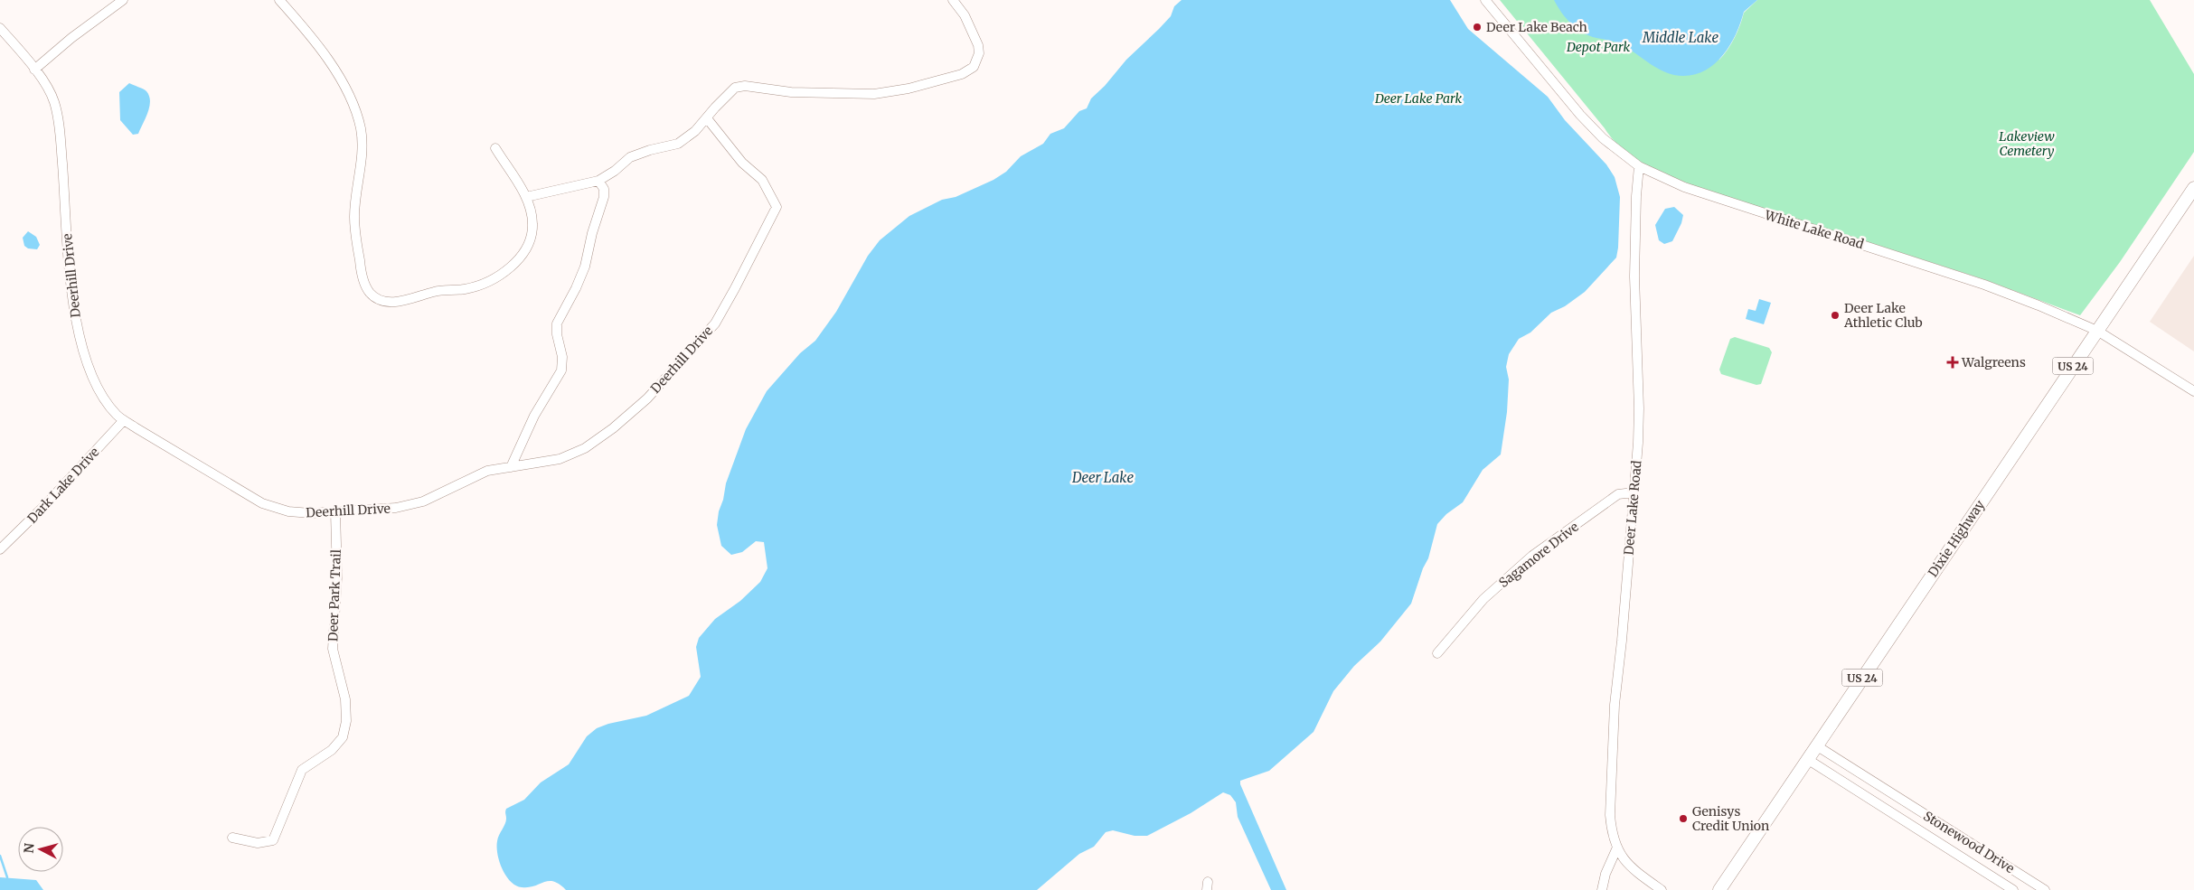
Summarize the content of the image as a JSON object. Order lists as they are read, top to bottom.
{
  "streets": {
    "main road": ["US 24", "Dixie Highway"],
    "street": [
      "White Lake Road",
      "Deerhill Drive",
      "Dark Lake Drive",
      "Deer Lake Road",
      "Sagamore Drive",
      "Deer Park Trail",
      "Stonewood Drive"
    ]
  },
  "crossings": [
    ["White Lake Road", "Deer Lake Road"],
    ["White Lake Road", "Dixie Highway"],
    ["Deerhill Drive", "Dark Lake Drive"],
    ["Deerhill Drive", "Deer Park Trail"],
    ["Deer Lake Road", "Sagamore Drive"],
    ["Dixie Highway", "Stonewood Drive"]
  ],
  "water": ["Middle Lake", "Deer Lake"],
  "parks": ["Depot Park", "Deer Lake Park", "Lakeview Cemetery"],
  "places": {
    "other": ["Deer Lake Beach", "Deer Lake Athletic Club", "Genisys Credit Union"],
    "health": ["Walgreens"]
  },
  "north": "left"
}
